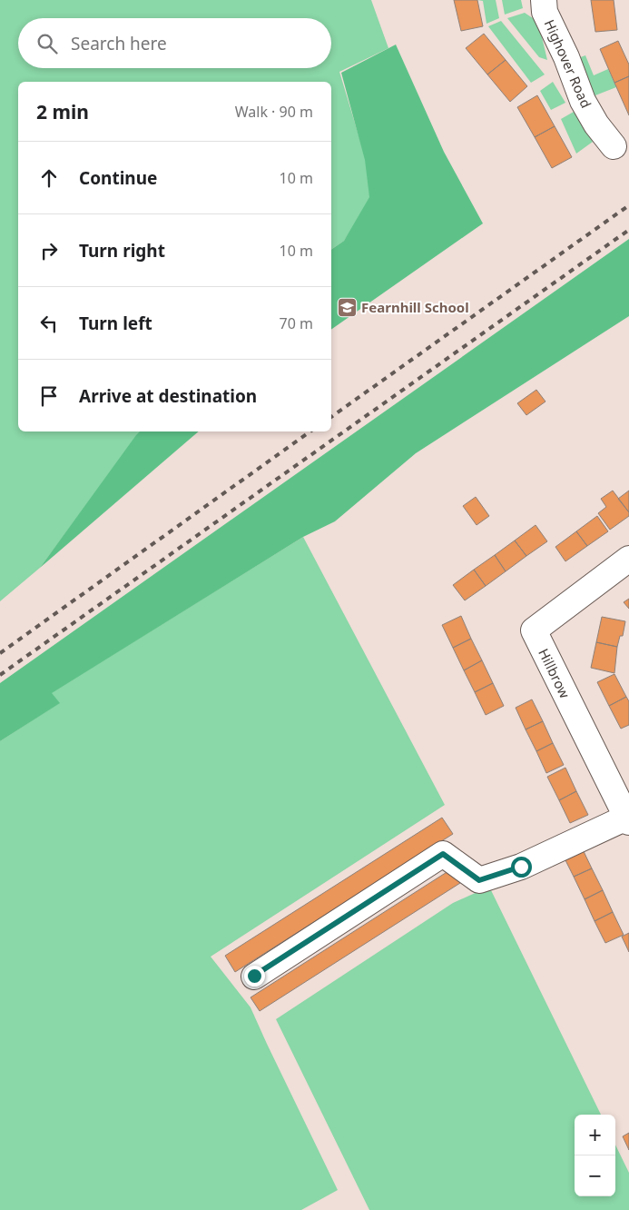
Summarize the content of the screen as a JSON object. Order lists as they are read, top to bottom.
{
  "streets": {
    "street": ["Highover Road", "Hillbrow"]
  },
  "places": {
    "school or university": ["Fearnhill School"]
  },
  "page": {
    "search": "Search here",
    "heading": ["2 min", "Walk · 90 m"],
    "list": [
      ["Continue", "10 m"],
      ["Turn right", "10 m"],
      ["Turn left", "70 m"],
      "Arrive at destination"
    ],
    "map_buttons": ["+", "−"]
  }
}
